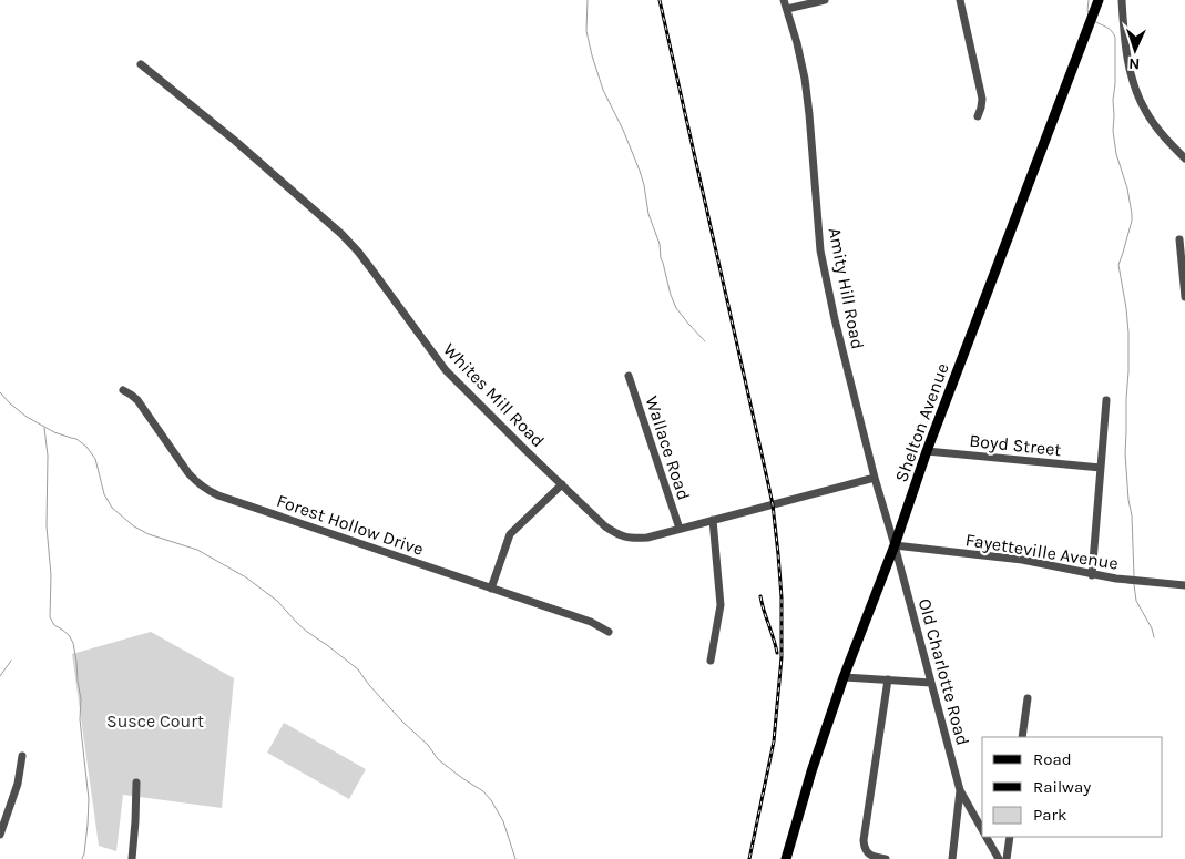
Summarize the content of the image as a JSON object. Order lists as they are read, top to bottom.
{
  "streets": {
    "main road": ["Shelton Avenue"],
    "street": [
      "Amity Hill Road",
      "Whites Mill Road",
      "Boyd Street",
      "Wallace Road",
      "Forest Hollow Drive",
      "Fayetteville Avenue",
      "Old Charlotte Road"
    ]
  },
  "crossings": [
    ["Amity Hill Road", "Whites Mill Road"],
    ["Amity Hill Road", "Shelton Avenue"],
    ["Amity Hill Road", "Fayetteville Avenue"],
    ["Amity Hill Road", "Old Charlotte Road"],
    ["Whites Mill Road", "Wallace Road"],
    ["Shelton Avenue", "Boyd Street"],
    ["Shelton Avenue", "Fayetteville Avenue"],
    ["Shelton Avenue", "Old Charlotte Road"],
    ["Fayetteville Avenue", "Old Charlotte Road"]
  ],
  "parks": ["Susce Court"],
  "legend": ["Road", "Railway", "Park"],
  "north": "bottom"
}
